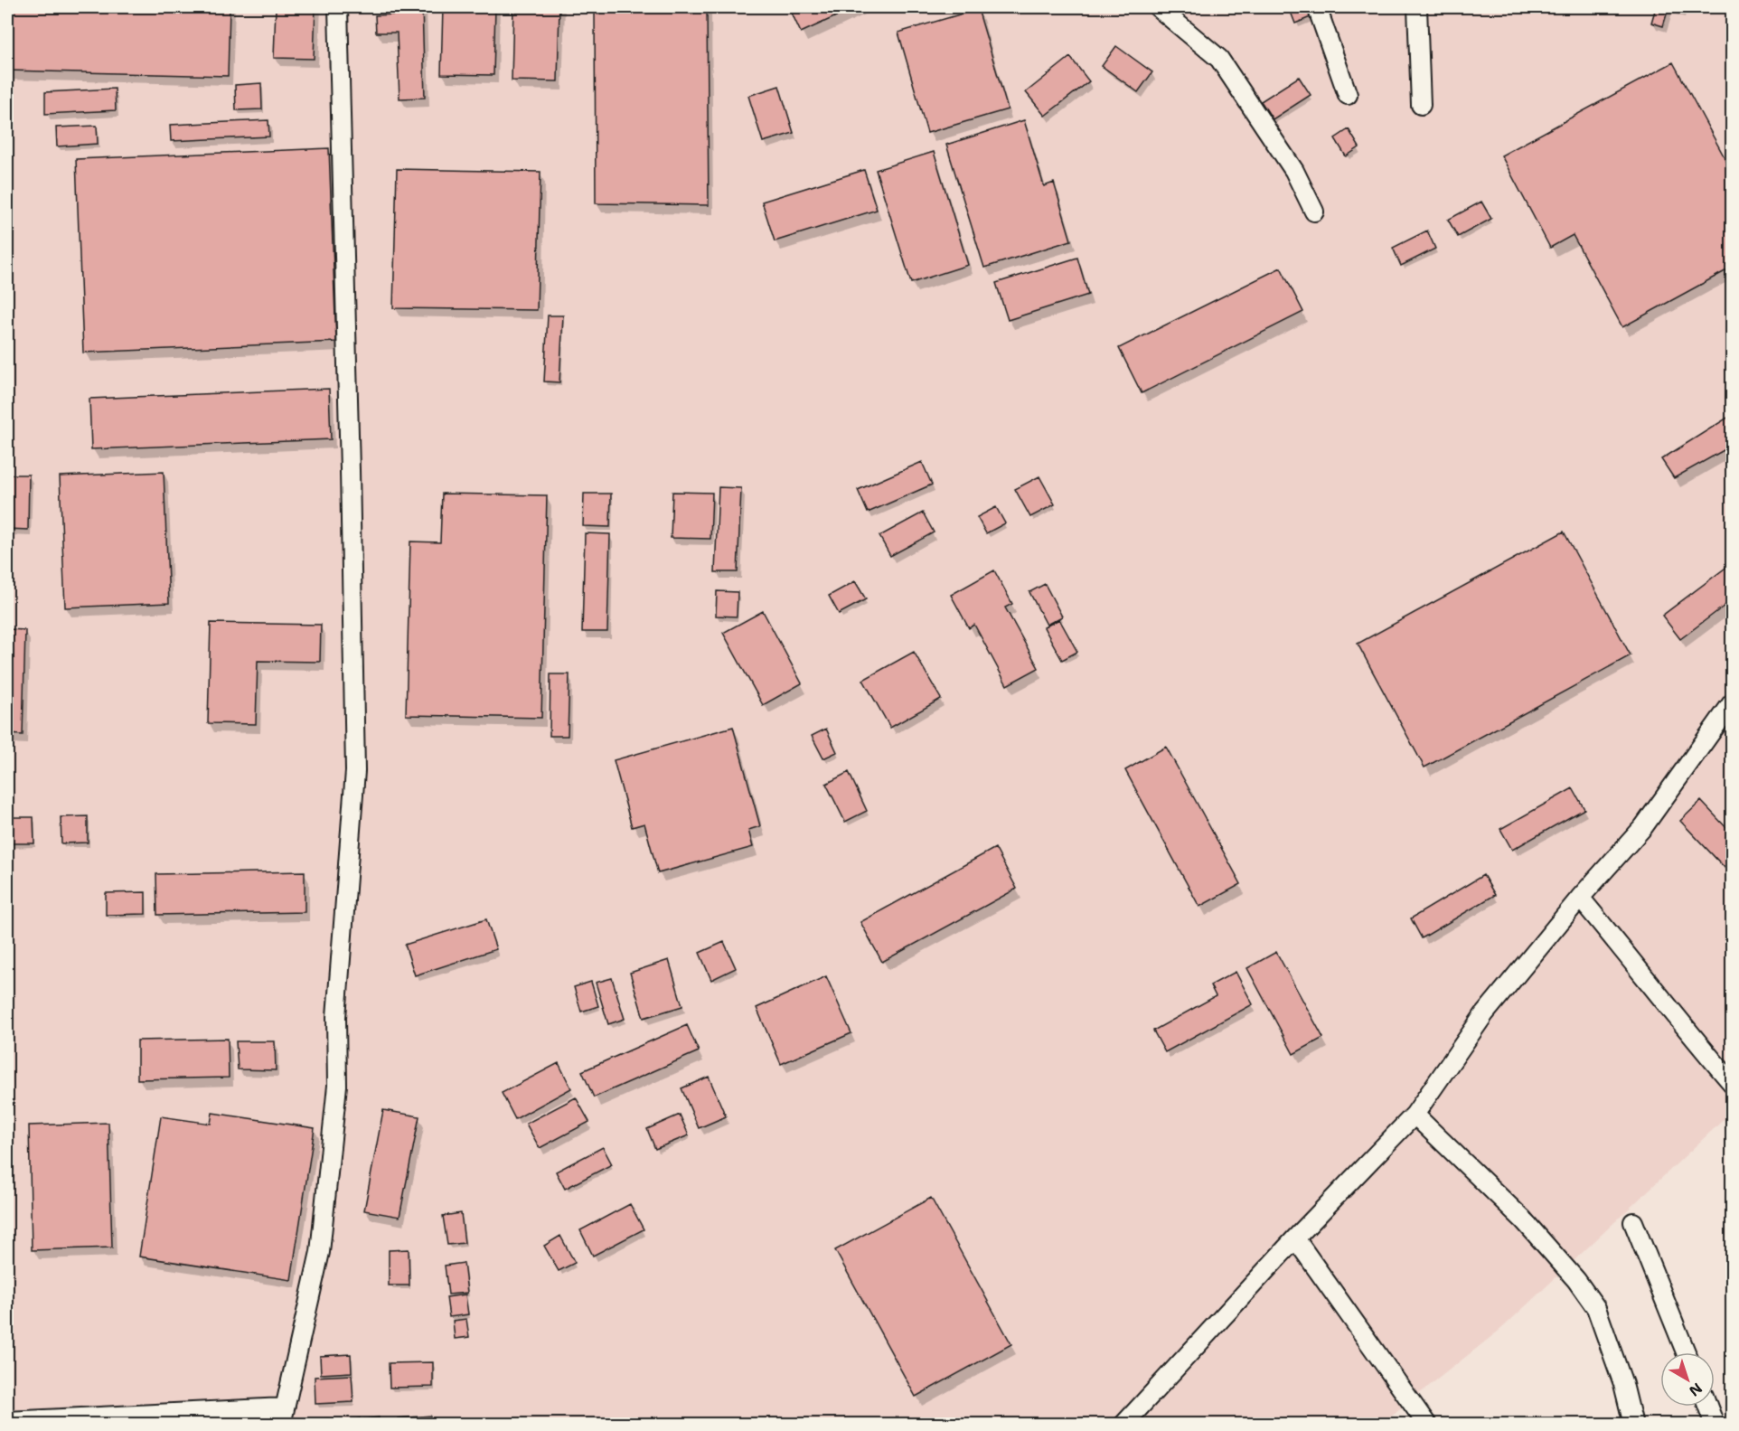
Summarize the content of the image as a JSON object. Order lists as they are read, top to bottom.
{
  "north": "bottom right"
}
